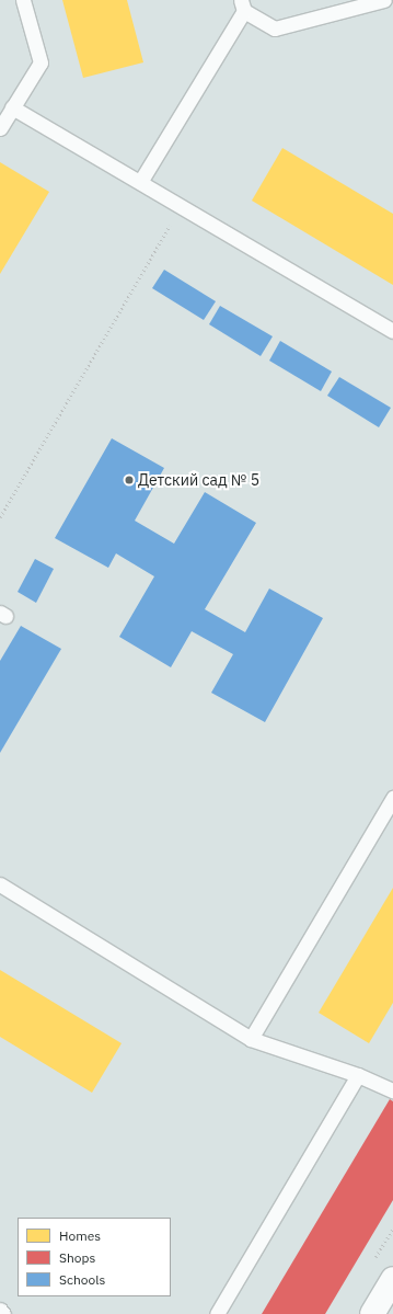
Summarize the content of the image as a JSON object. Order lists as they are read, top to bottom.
{
  "places": ["Детский сад № 5"],
  "legend": ["Homes", "Shops", "Schools"]
}
